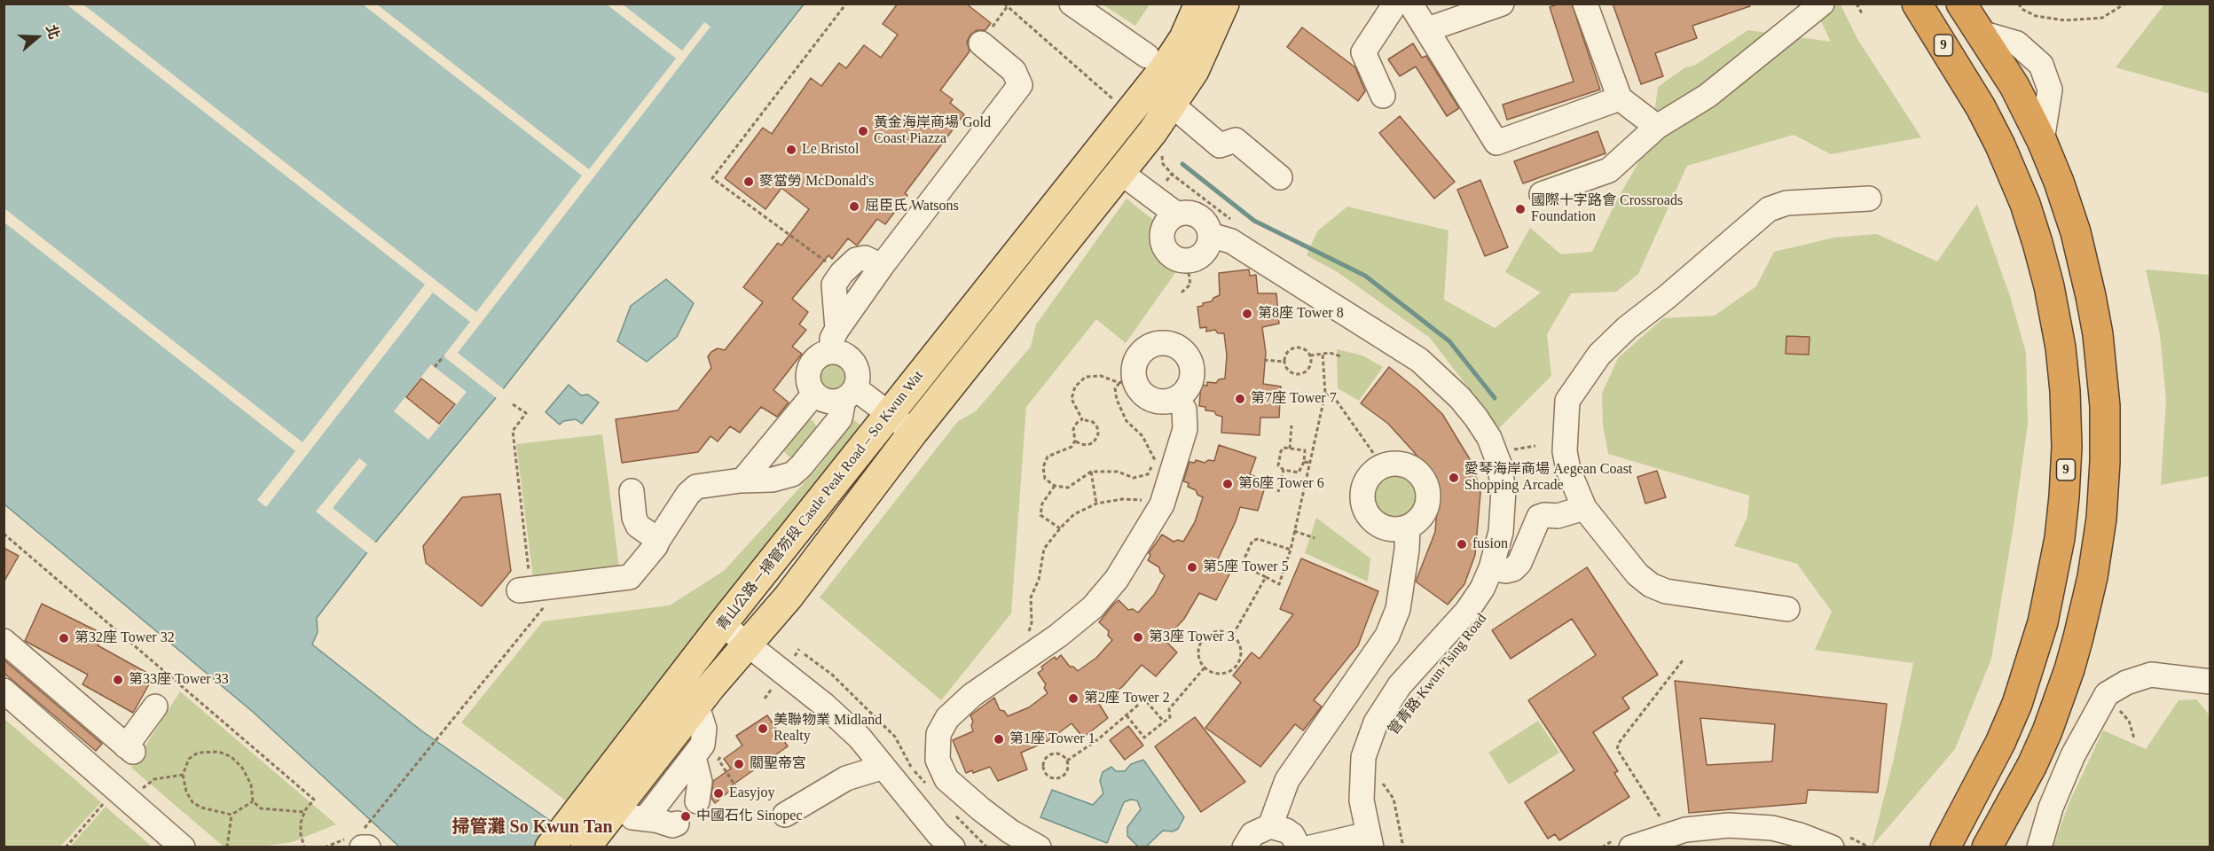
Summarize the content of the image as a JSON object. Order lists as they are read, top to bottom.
{
  "streets": {
    "highway": ["9"],
    "main road": ["青山公路－掃管笏段 Castle Peak Road – So Kwun Wat"],
    "street": ["管青路 Kwun Tsing Road"]
  },
  "districts": ["掃管灘 So Kwun Tan"],
  "places": [
    "黃金海岸商場 Gold Coast Piazza",
    "Le Bristol",
    "麥當勞 McDonald's",
    "屈臣氏 Watsons",
    "國際十字路會 Crossroads Foundation",
    "第8座 Tower 8",
    "第7座 Tower 7",
    "愛琴海岸商場 Aegean Coast Shopping Arcade",
    "第6座 Tower 6",
    "fusion",
    "第5座 Tower 5",
    "第3座 Tower 3",
    "第32座 Tower 32",
    "第33座 Tower 33",
    "第2座 Tower 2",
    "美聯物業 Midland Realty",
    "第1座 Tower 1",
    "關聖帝宮",
    "Easyjoy",
    "中國石化 Sinopec"
  ],
  "north": "right"
}
